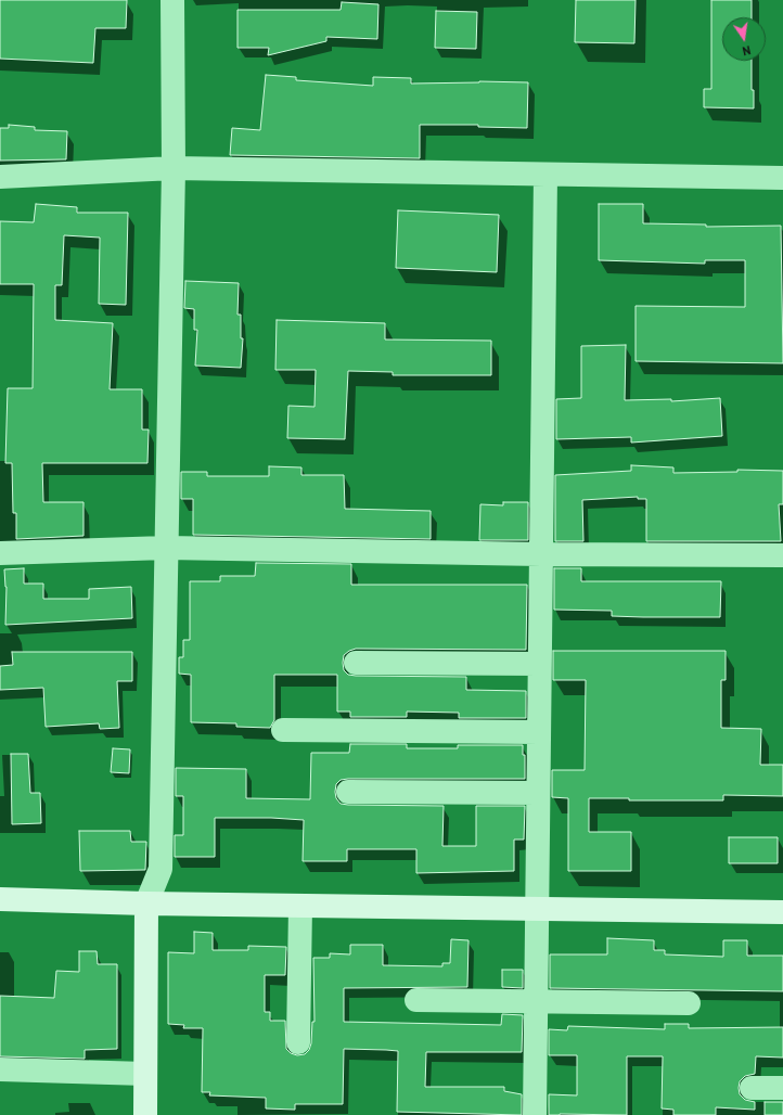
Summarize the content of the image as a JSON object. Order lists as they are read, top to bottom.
{
  "north": "bottom"
}
